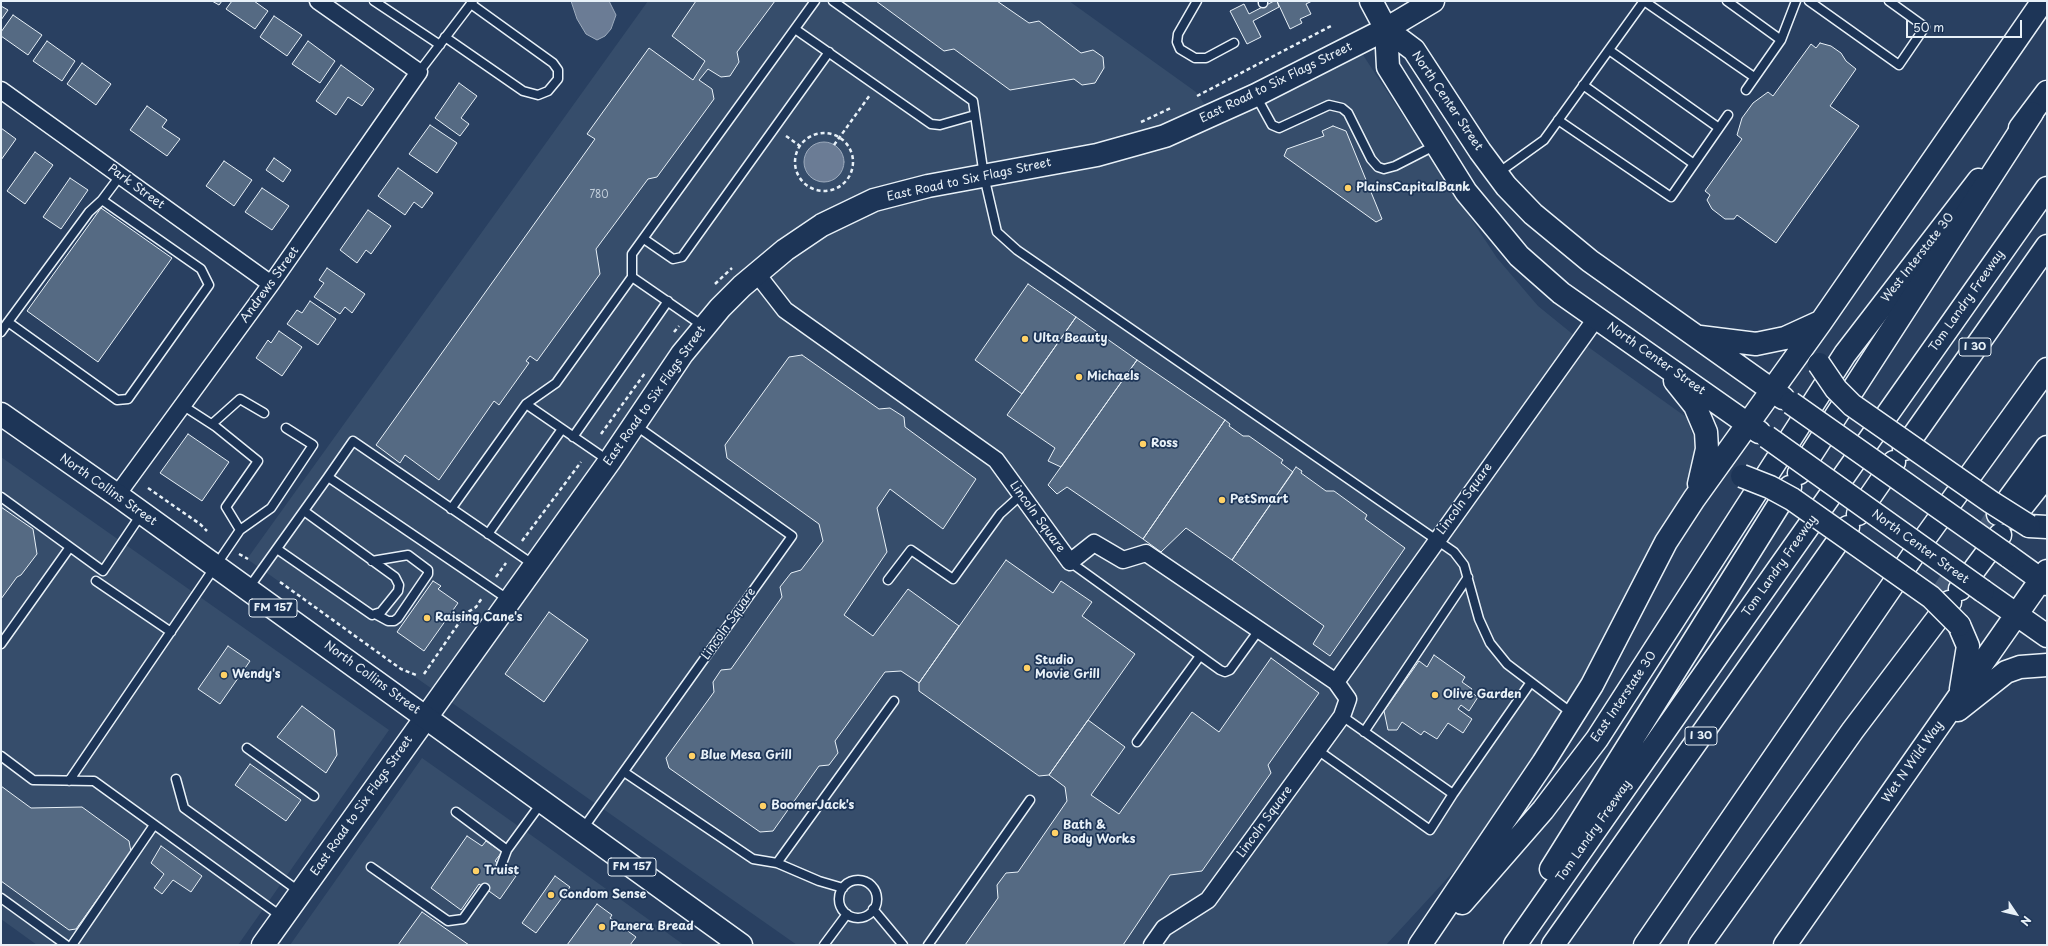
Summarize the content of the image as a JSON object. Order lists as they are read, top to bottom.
{
  "streets": {
    "main road": [
      "East Road to Six Flags Street",
      "North Center Street",
      "West Interstate 30",
      "Tom Landry Freeway",
      "I 30",
      "North Collins Street",
      "FM 157",
      "East Interstate 30",
      "Wet N Wild Way"
    ],
    "street": ["Park Street", "Andrews Street", "Lincoln Square"]
  },
  "crossings": [
    ["East Road to Six Flags Street", "North Center Street"],
    ["East Road to Six Flags Street", "North Collins Street"],
    ["East Road to Six Flags Street", "Lincoln Square"],
    ["North Center Street", "Lincoln Square"],
    ["North Center Street", "Wet N Wild Way"],
    ["Park Street", "Andrews Street"],
    ["West Interstate 30", "East Interstate 30"],
    ["Andrews Street", "North Collins Street"],
    ["North Collins Street", "Lincoln Square"]
  ],
  "places": [
    "PlainsCapitalBank",
    "Ulta Beauty",
    "Michaels",
    "Ross",
    "PetSmart",
    "Raising Cane's",
    "Studio Movie Grill",
    "Wendy's",
    "Olive Garden",
    "Blue Mesa Grill",
    "BoomerJack's",
    "Bath & Body Works",
    "Truist",
    "Condom Sense",
    "Panera Bread"
  ],
  "house_numbers": ["780"],
  "scale_bar": "50 m",
  "north": "bottom right"
}
